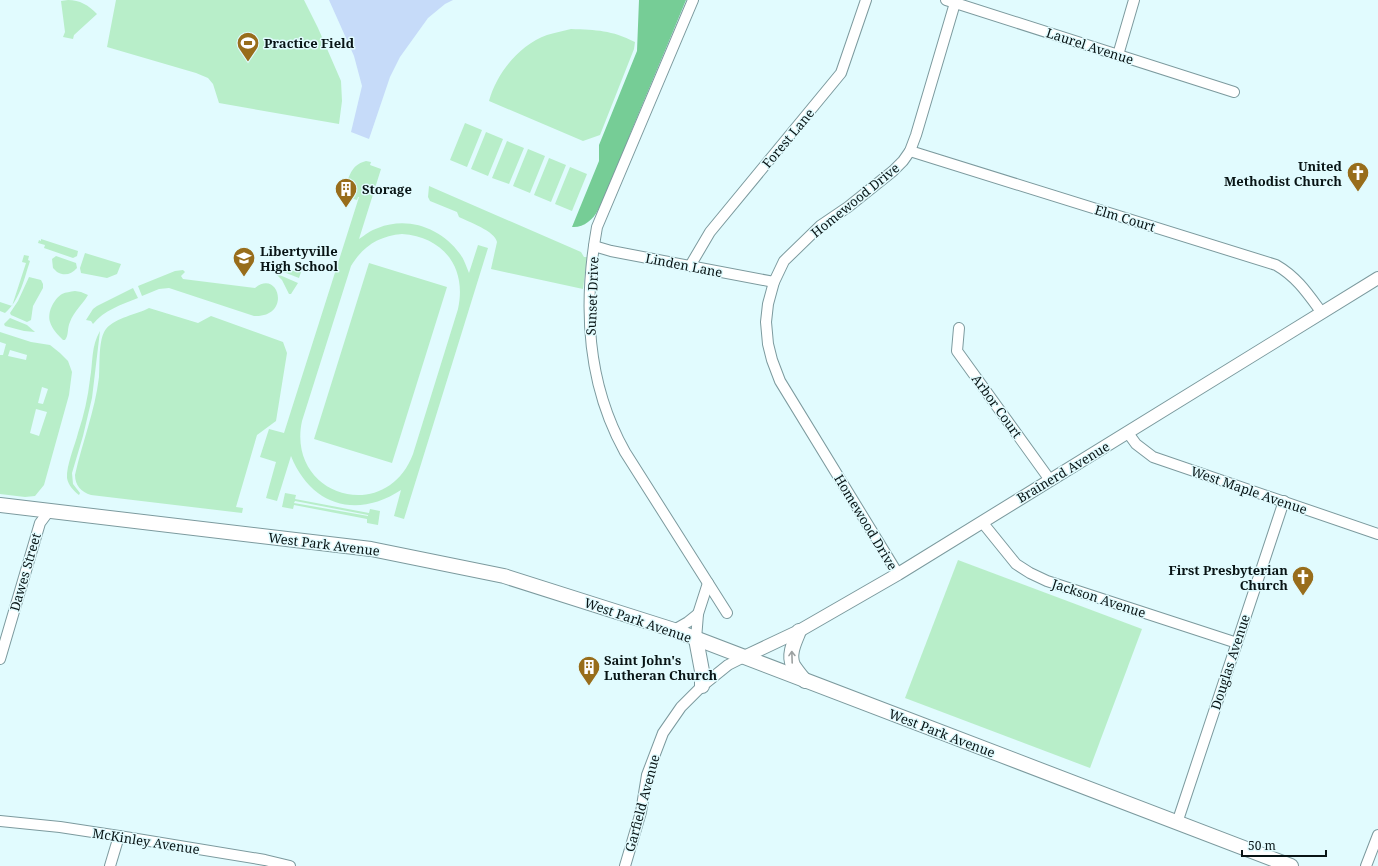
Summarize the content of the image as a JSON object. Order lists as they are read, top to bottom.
{
  "streets": {
    "main road": ["West Park Avenue"],
    "street": [
      "Laurel Avenue",
      "Forest Lane",
      "Homewood Drive",
      "Elm Court",
      "Linden Lane",
      "Sunset Drive",
      "Arbor Court",
      "Brainerd Avenue",
      "West Maple Avenue",
      "Dawes Street",
      "Jackson Avenue",
      "Douglas Avenue",
      "Garfield Avenue",
      "McKinley Avenue"
    ]
  },
  "crossings": [
    ["Laurel Avenue", "Homewood Drive"],
    ["Forest Lane", "Linden Lane"],
    ["Homewood Drive", "Elm Court"],
    ["Homewood Drive", "Linden Lane"],
    ["Homewood Drive", "Brainerd Avenue"],
    ["Elm Court", "Brainerd Avenue"],
    ["Linden Lane", "Sunset Drive"],
    ["Arbor Court", "Brainerd Avenue"],
    ["Brainerd Avenue", "West Maple Avenue"],
    ["Brainerd Avenue", "West Park Avenue"],
    ["Brainerd Avenue", "Jackson Avenue"],
    ["Brainerd Avenue", "Garfield Avenue"],
    ["West Maple Avenue", "Douglas Avenue"],
    ["West Park Avenue", "Dawes Street"],
    ["West Park Avenue", "Douglas Avenue"],
    ["West Park Avenue", "Garfield Avenue"],
    ["Jackson Avenue", "Douglas Avenue"]
  ],
  "places": {
    "sports": ["Practice Field"],
    "church": ["United Methodist Church", "First Presbyterian Church"],
    "building": ["Storage", "Saint John's Lutheran Church"],
    "school or university": ["Libertyville High School"]
  },
  "scale_bar": "50 m"
}
